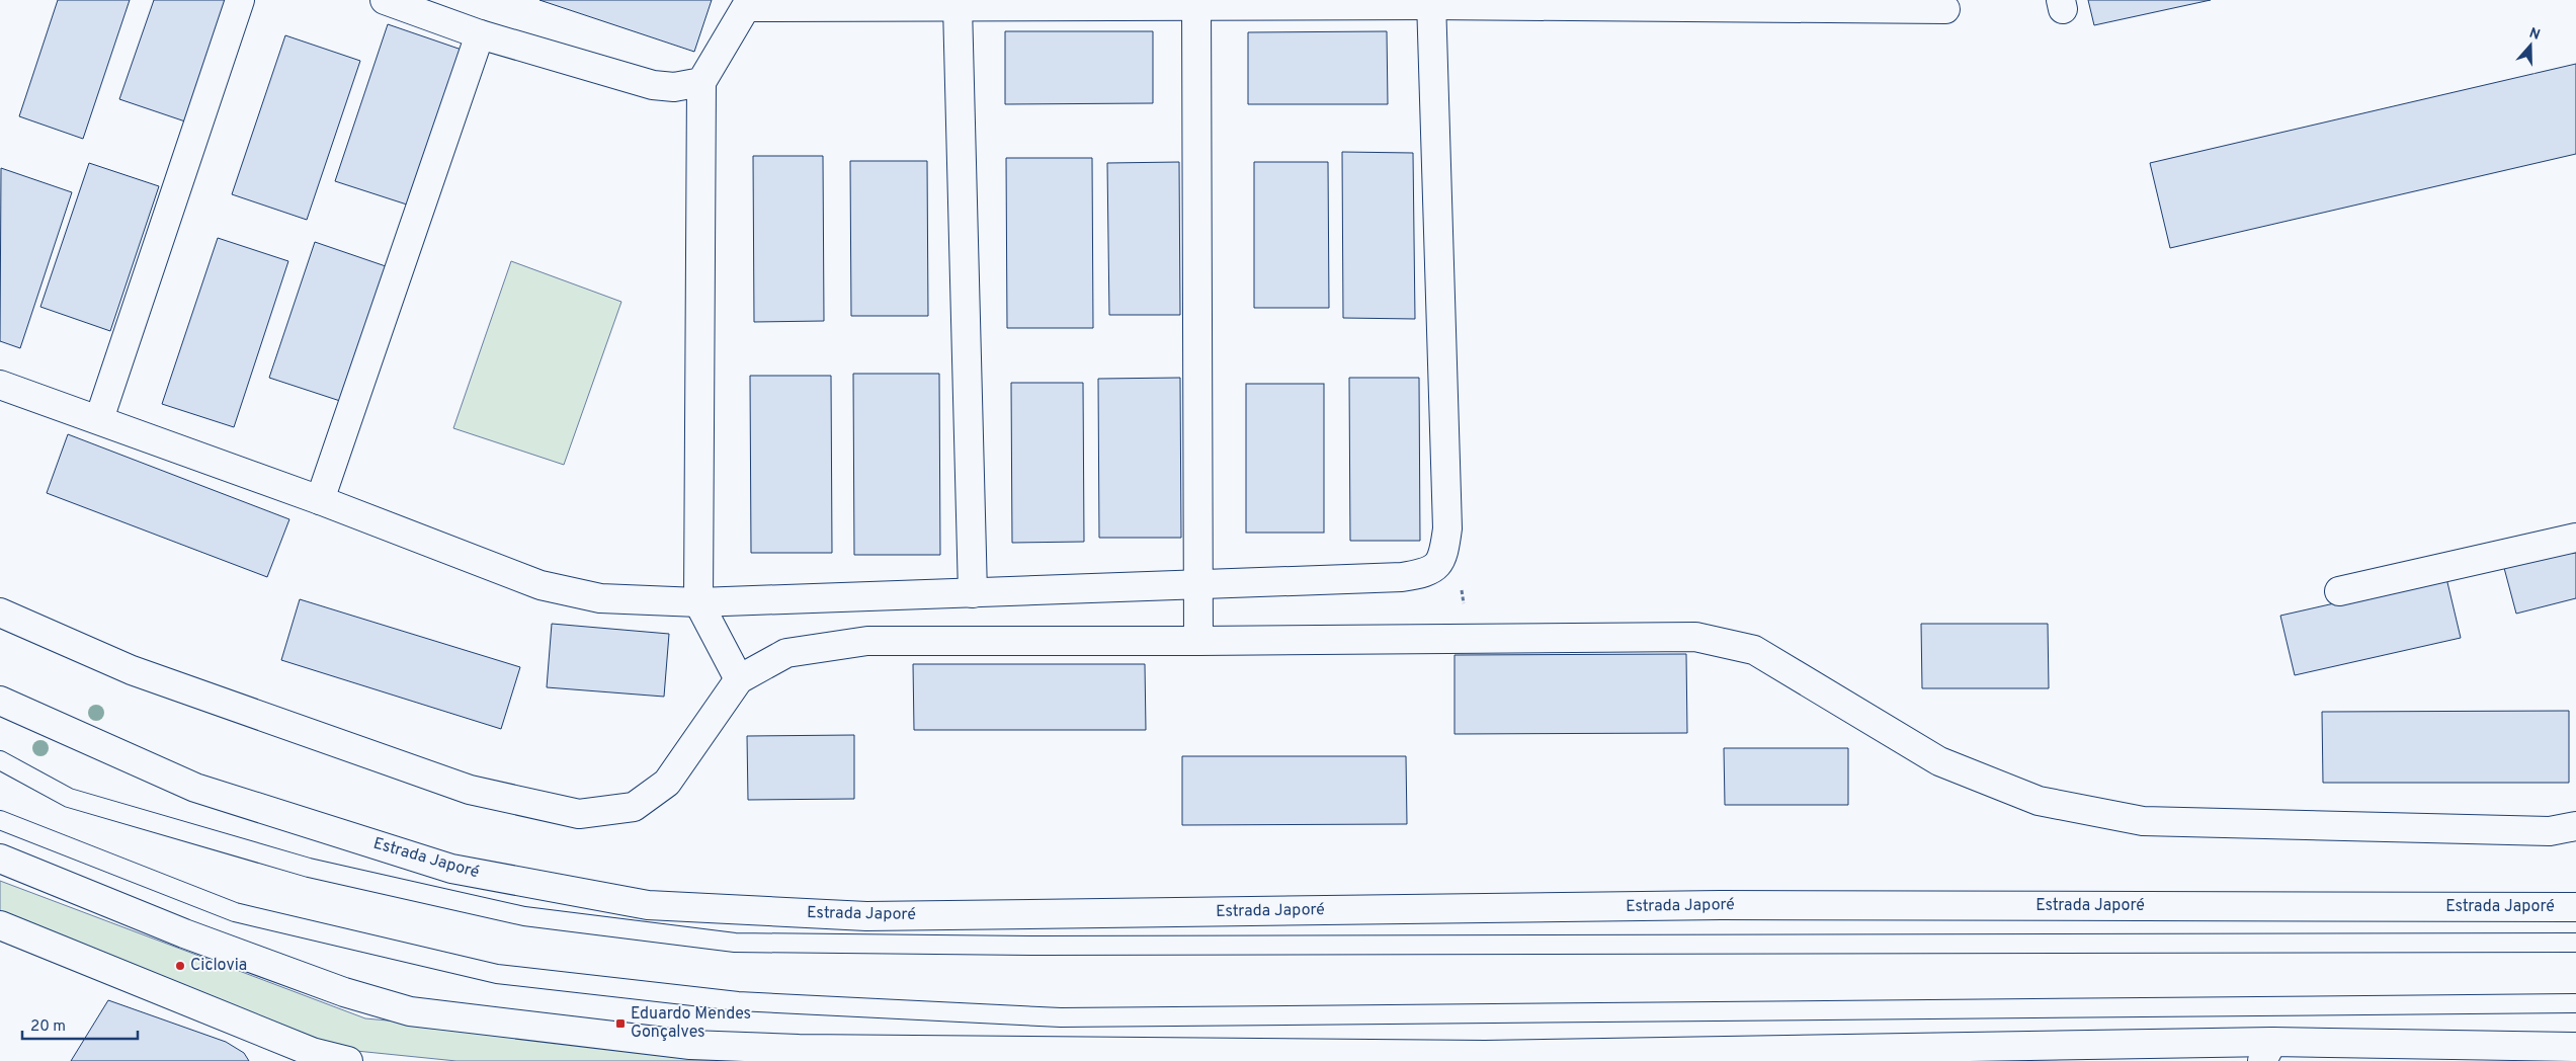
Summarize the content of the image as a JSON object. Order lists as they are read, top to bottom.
{
  "streets": {
    "street": ["Estrada Japoré"]
  },
  "places": {
    "other": ["Ciclovia"],
    "transit": ["Eduardo Mendes Gonçalves"]
  },
  "scale_bar": "20 m",
  "north": "top"
}
